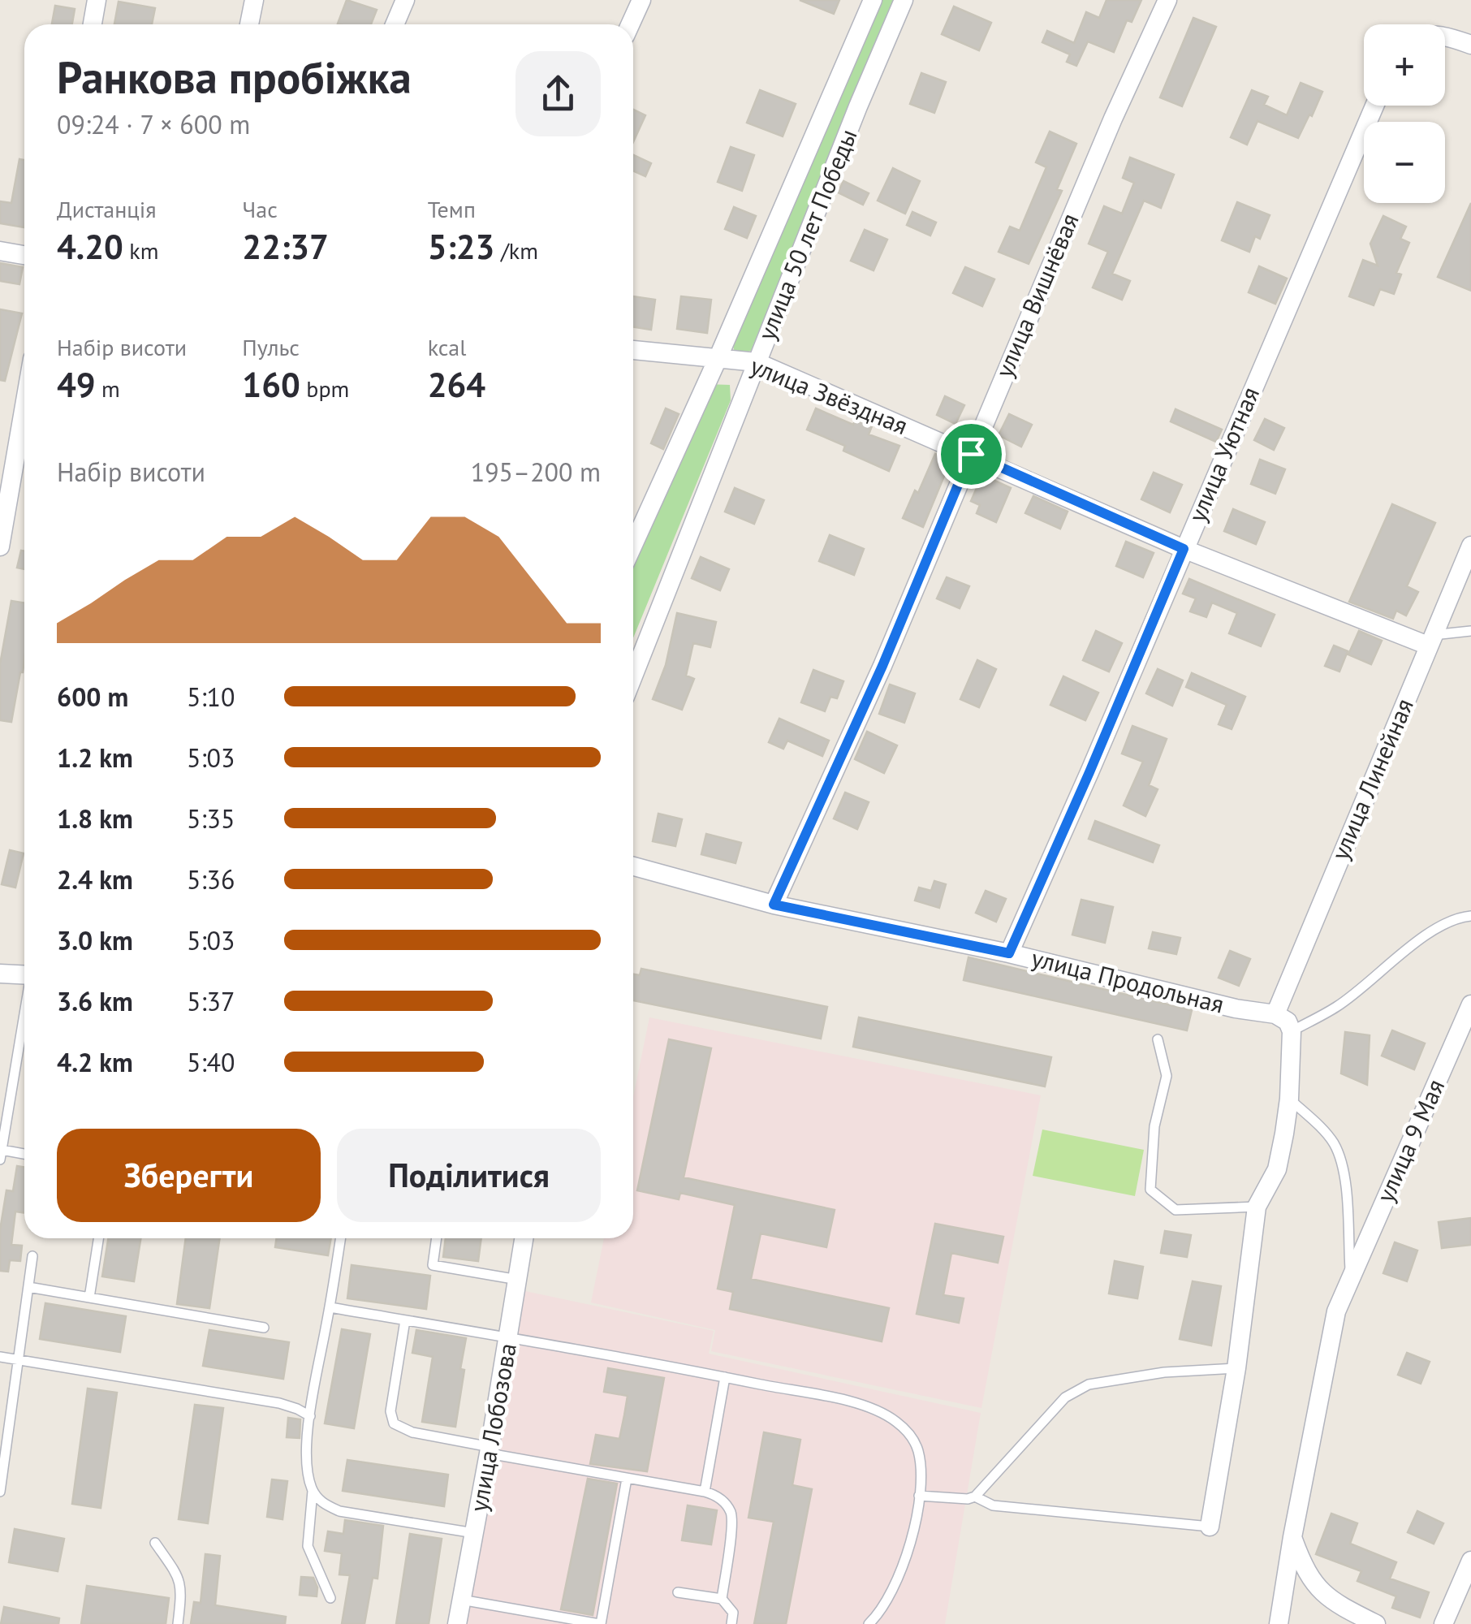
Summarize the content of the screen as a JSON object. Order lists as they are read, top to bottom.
{
  "streets": {
    "street": [
      "улица 50 лет Победы",
      "улица Вишнёвая",
      "улица Звёздная",
      "улица Уютная",
      "улица Линейная",
      "улица Продольная",
      "улица 9 Мая",
      "улица Лобозова"
    ]
  },
  "crossings": [
    ["улица 50 лет Победы", "улица Звёздная"],
    ["улица Вишнёвая", "улица Звёздная"],
    ["улица Вишнёвая", "улица Продольная"],
    ["улица Звёздная", "улица Уютная"],
    ["улица Звёздная", "улица Линейная"],
    ["улица Уютная", "улица Продольная"],
    ["улица Линейная", "улица Продольная"]
  ],
  "page": {
    "map_buttons": ["+", "−"],
    "heading": ["Ранкова пробіжка", "09:24 · 7 × 600 m"],
    "stats": [
      ["Дистанція", "4.20 km"],
      ["Час", "22:37"],
      ["Темп", "5:23 /km"],
      ["Набір висоти", "49 m"],
      ["Пульс", "160 bpm"],
      ["kcal", "264"]
    ],
    "chart": ["Набір висоти", "195–200 m"],
    "list": [
      {
        "name": "600 m",
        "note": "5:10"
      },
      {
        "name": "1.2 km",
        "note": "5:03"
      },
      {
        "name": "1.8 km",
        "note": "5:35"
      },
      {
        "name": "2.4 km",
        "note": "5:36"
      },
      {
        "name": "3.0 km",
        "note": "5:03"
      },
      {
        "name": "3.6 km",
        "note": "5:37"
      },
      {
        "name": "4.2 km",
        "note": "5:40"
      }
    ],
    "buttons": ["Зберегти", "Поділитися"]
  }
}
